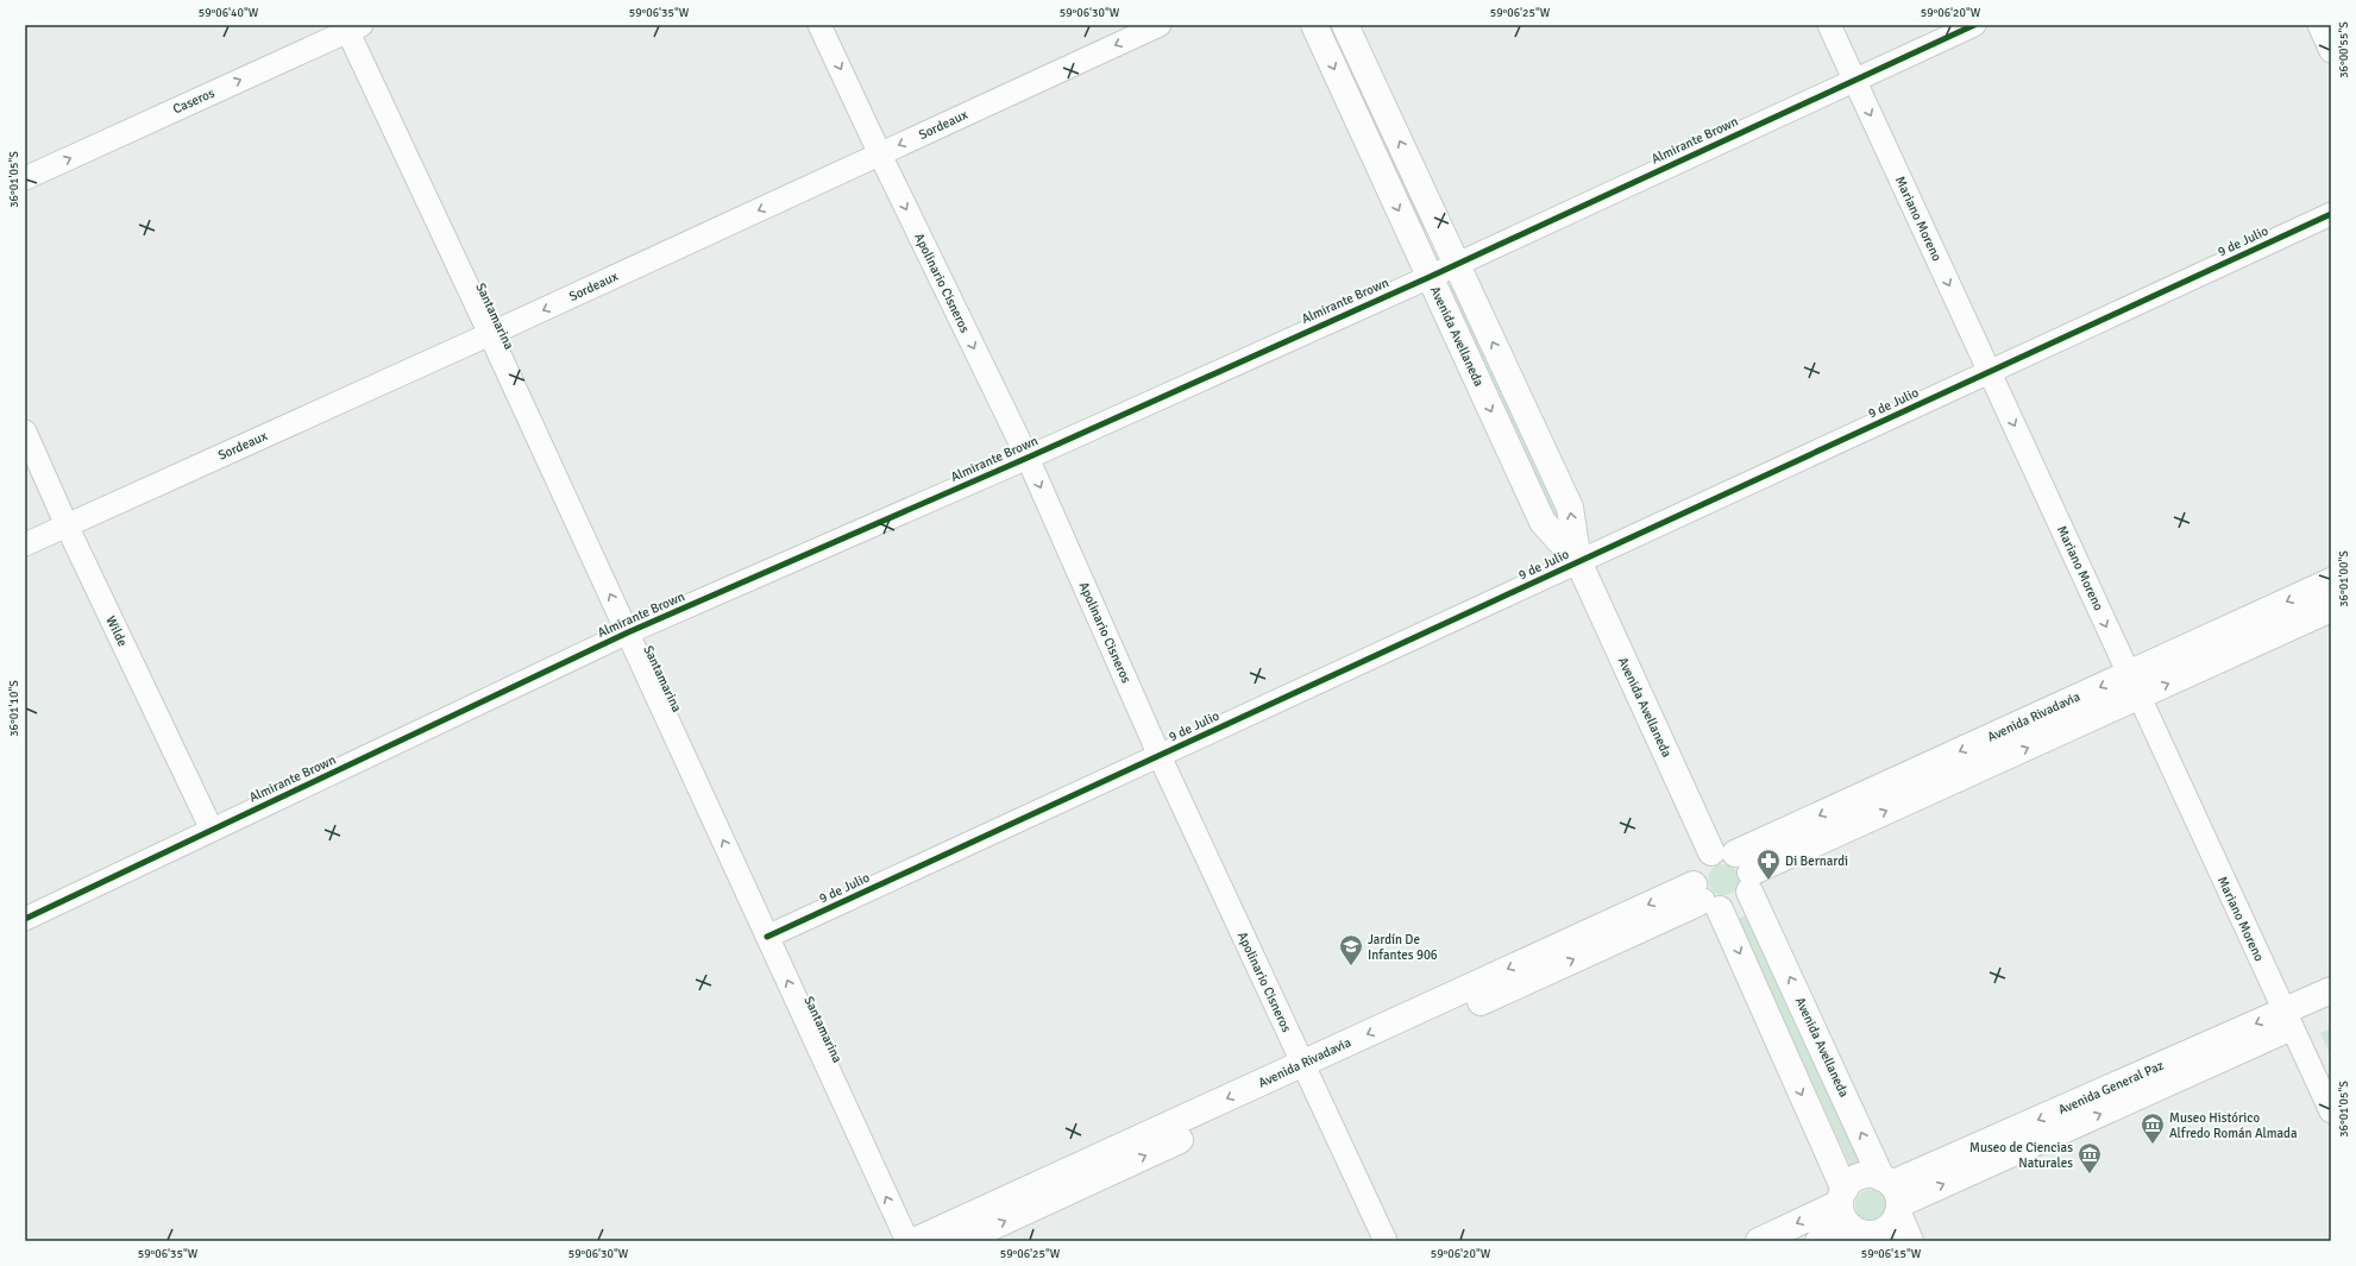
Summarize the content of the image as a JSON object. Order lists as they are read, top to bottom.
{
  "streets": {
    "main road": ["Avenida Avellaneda", "Avenida Rivadavia", "Avenida General Paz"],
    "street": [
      "Caseros",
      "Sordeaux",
      "Almirante Brown",
      "Mariano Moreno",
      "9 de Julio",
      "Apolinario Cisneros",
      "Santamarina",
      "Wilde"
    ]
  },
  "crossings": [
    ["Caseros", "Santamarina"],
    ["Sordeaux", "Apolinario Cisneros"],
    ["Sordeaux", "Santamarina"],
    ["Sordeaux", "Wilde"],
    ["Almirante Brown", "Mariano Moreno"],
    ["Almirante Brown", "Apolinario Cisneros"],
    ["Almirante Brown", "Santamarina"],
    ["Almirante Brown", "Avenida Avellaneda"],
    ["Almirante Brown", "Wilde"],
    ["Mariano Moreno", "9 de Julio"],
    ["Mariano Moreno", "Avenida Rivadavia"],
    ["Mariano Moreno", "Avenida General Paz"],
    ["9 de Julio", "Apolinario Cisneros"],
    ["9 de Julio", "Santamarina"],
    ["9 de Julio", "Avenida Avellaneda"],
    ["Apolinario Cisneros", "Avenida Rivadavia"],
    ["Avenida Avellaneda", "Avenida Rivadavia"],
    ["Avenida Avellaneda", "Avenida General Paz"]
  ],
  "one_way": [
    "Caseros",
    "Sordeaux",
    "Mariano Moreno",
    "Apolinario Cisneros",
    "Santamarina"
  ],
  "places": {
    "pharmacy": ["Di Bernardi"],
    "school or university": ["Jardín De Infantes 906"],
    "museum": ["Museo Histórico Alfredo Román Almada", "Museo de Ciencias Naturales"]
  },
  "coordinates": [
    "59°06'40\"W",
    "59°06'35\"W",
    "59°06'30\"W",
    "59°06'25\"W",
    "59°06'20\"W",
    "36°00'55\"S",
    "36°01'05\"S",
    "36°01'00\"S",
    "36°01'10\"S",
    "59°06'15\"W"
  ]
}
